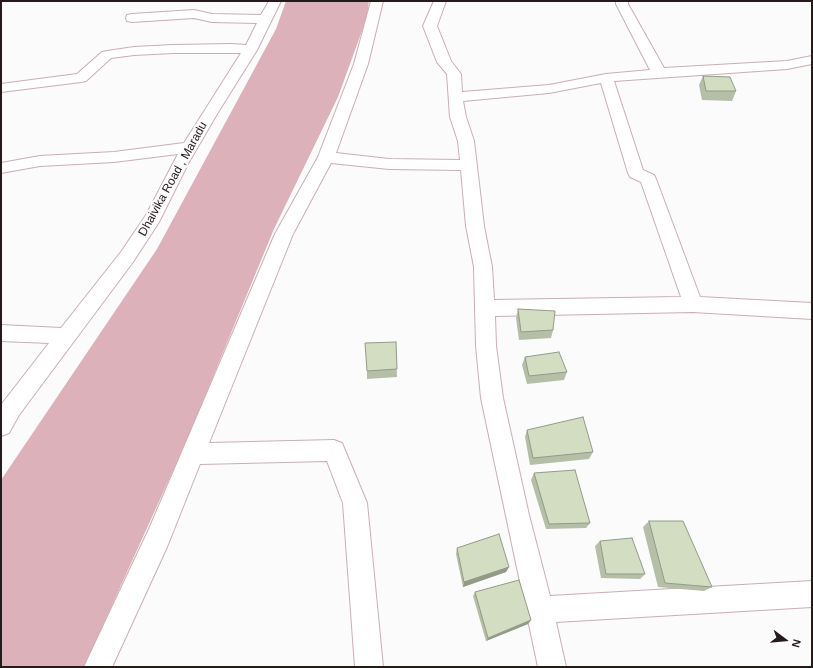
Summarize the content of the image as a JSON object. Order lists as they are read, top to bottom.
{
  "streets": {
    "street": ["Dhaivika Road , Maradu"]
  },
  "north": "right"
}
